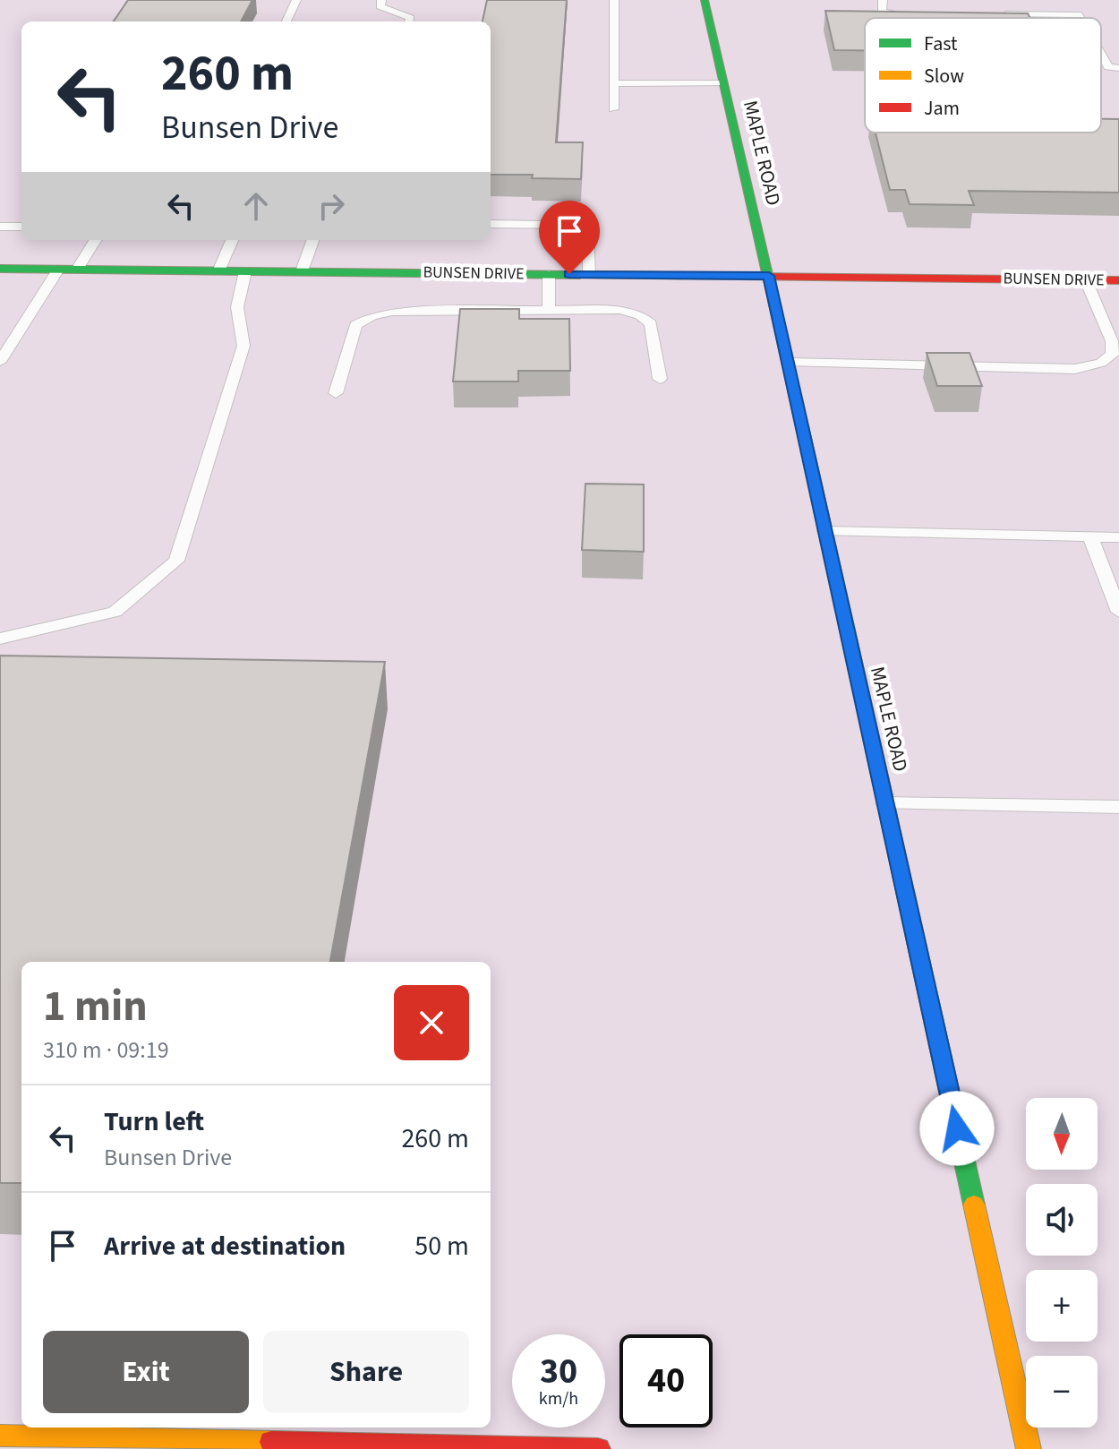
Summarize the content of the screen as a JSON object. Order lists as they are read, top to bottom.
{
  "streets": {
    "street": ["MAPLE ROAD", "BUNSEN DRIVE"]
  },
  "crossings": [
    ["MAPLE ROAD", "BUNSEN DRIVE"]
  ],
  "legend": ["Fast", "Slow", "Jam"],
  "north": "bottom",
  "page": {
    "turn": ["260 m", "Bunsen Drive"],
    "heading": ["1 min", "310 m · 09:19"],
    "list": [
      {
        "name": "Turn left",
        "note": "Bunsen Drive",
        "value": "260 m"
      },
      {
        "name": "Arrive at destination",
        "value": "50 m"
      }
    ],
    "map_buttons": ["+", "−"],
    "buttons": ["Exit", "Share"],
    "speed": "30 km/h",
    "limit": "40"
  }
}
